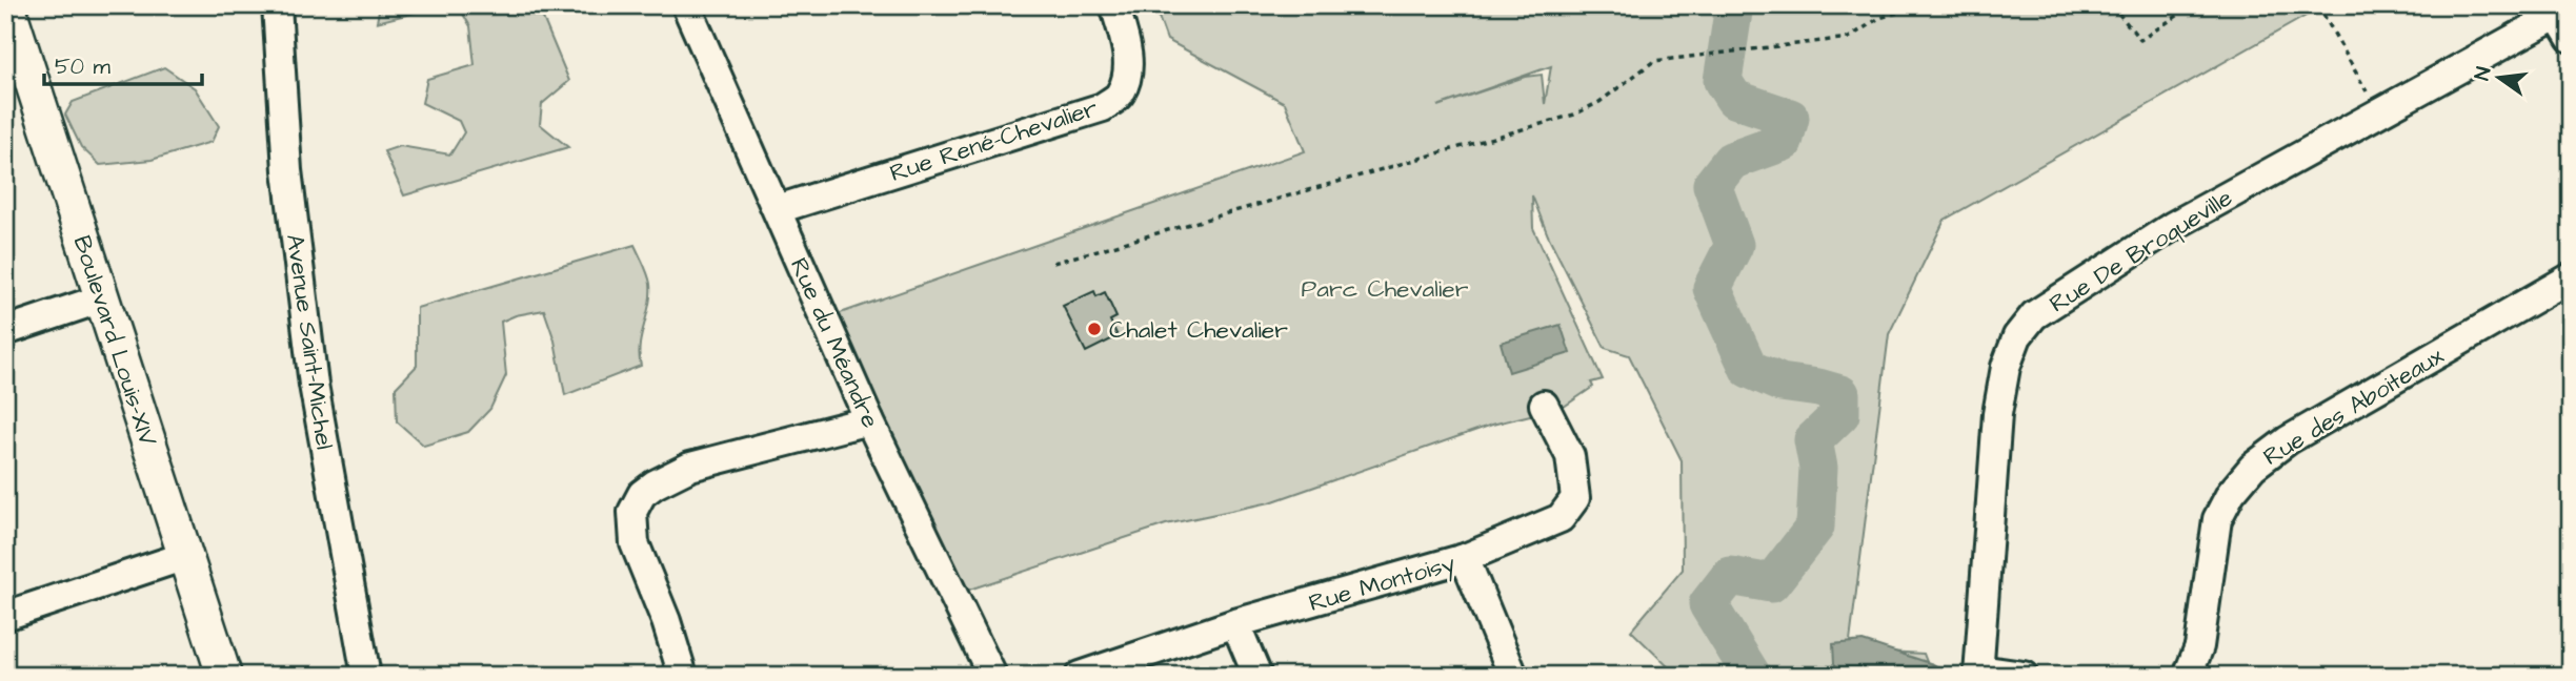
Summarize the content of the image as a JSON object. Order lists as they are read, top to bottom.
{
  "streets": {
    "main road": ["Boulevard Louis-XIV"],
    "street": [
      "Rue René-Chevalier",
      "Rue De Broqueville",
      "Avenue Saint-Michel",
      "Rue du Méandre",
      "Rue des Aboiteaux",
      "Rue Montoisy"
    ]
  },
  "crossings": [
    ["Rue René-Chevalier", "Rue du Méandre"]
  ],
  "parks": ["Parc Chevalier"],
  "places": ["Chalet Chevalier"],
  "scale_bar": "50 m",
  "north": "left"
}
